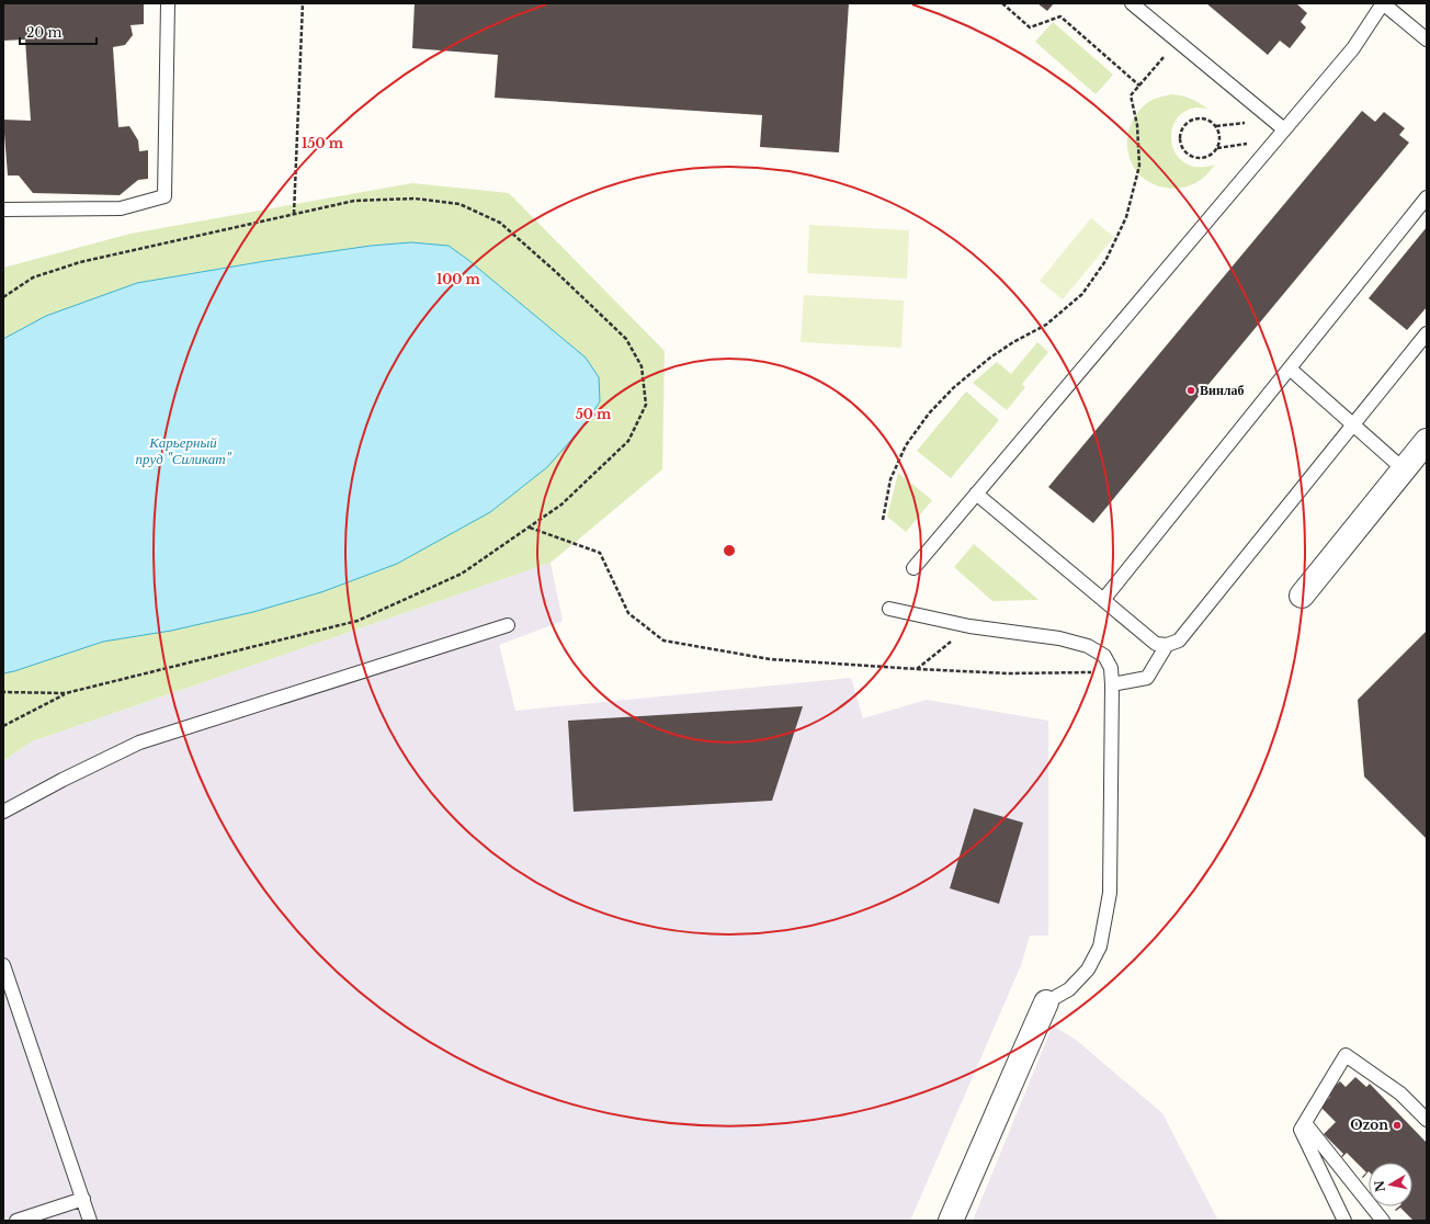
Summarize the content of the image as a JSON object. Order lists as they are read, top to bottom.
{
  "water": ["Карьерный пруд \"Силикат\""],
  "places": ["Винлаб", "Ozon"],
  "scale_bar": "20 m",
  "north": "left",
  "rings": ["150 m", "100 m", "50 m"]
}
